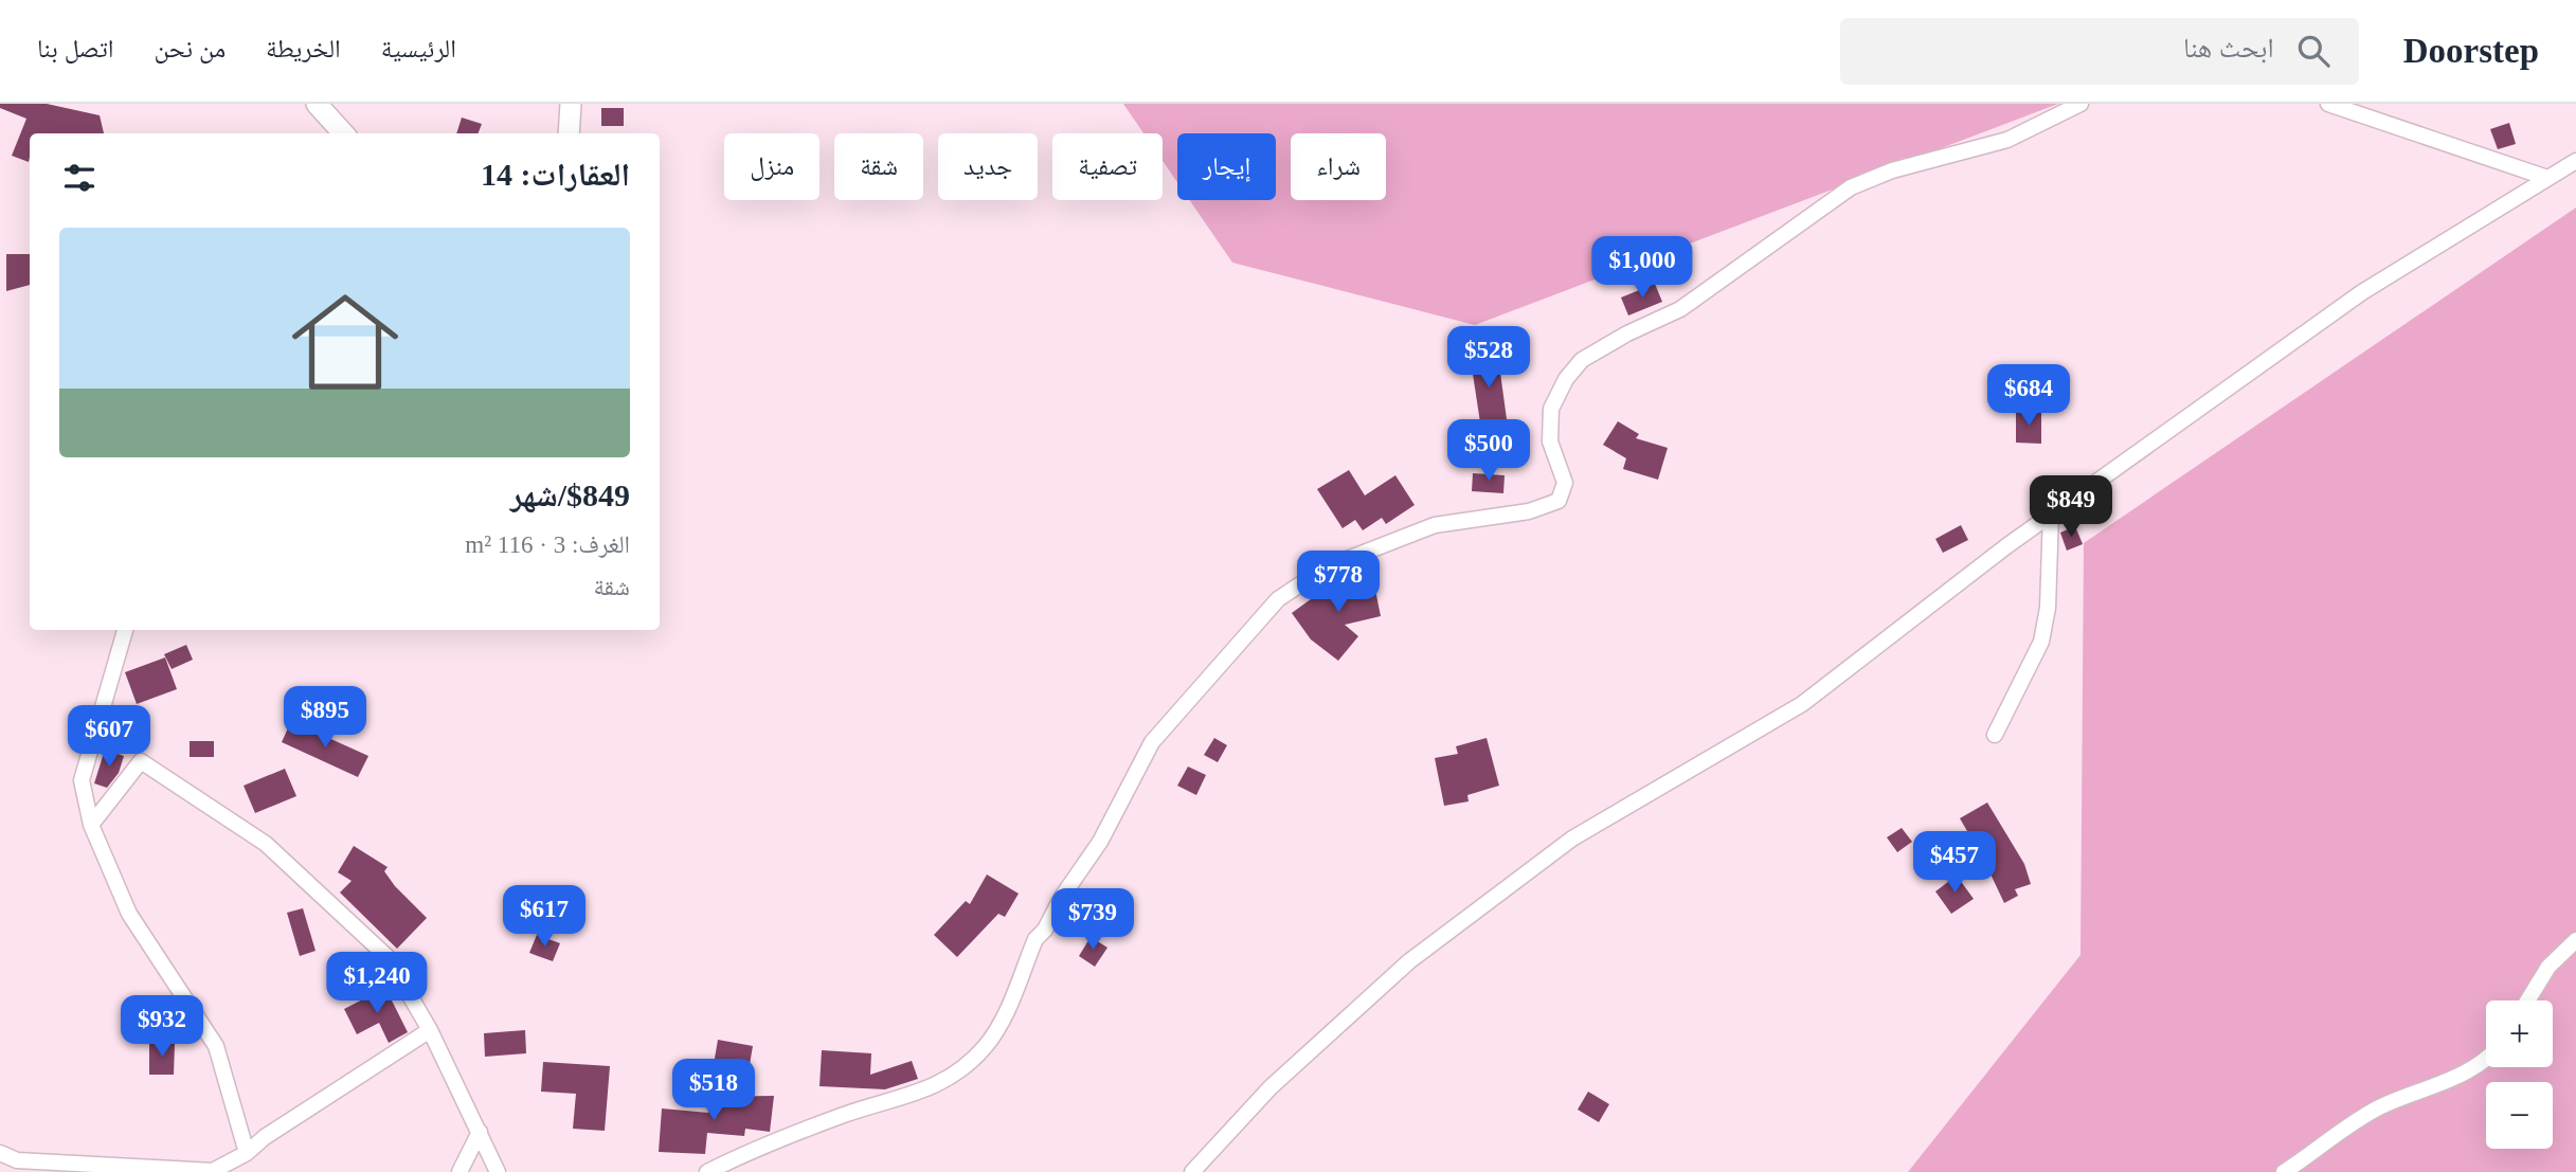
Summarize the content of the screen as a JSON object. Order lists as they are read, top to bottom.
{
  "page": {
    "header": "Doorstep",
    "search": "ابحث هنا",
    "nav": [
      "الرئيسية",
      "الخريطة",
      "من نحن",
      "اتصل بنا"
    ],
    "chip": [
      "شراء",
      "إيجار",
      "تصفية",
      "جديد",
      "شقة",
      "منزل"
    ],
    "heading": "العقارات: 14",
    "list": [
      {
        "name": "$849/شهر",
        "note": "الغرف: 3 · 116 m² · شقة"
      }
    ],
    "price": [
      "$1,000",
      "$528",
      "$684",
      "$500",
      "$849",
      "$778",
      "$895",
      "$607",
      "$457",
      "$617",
      "$739",
      "$1,240",
      "$932",
      "$518"
    ],
    "map_buttons": ["+", "−"]
  }
}
